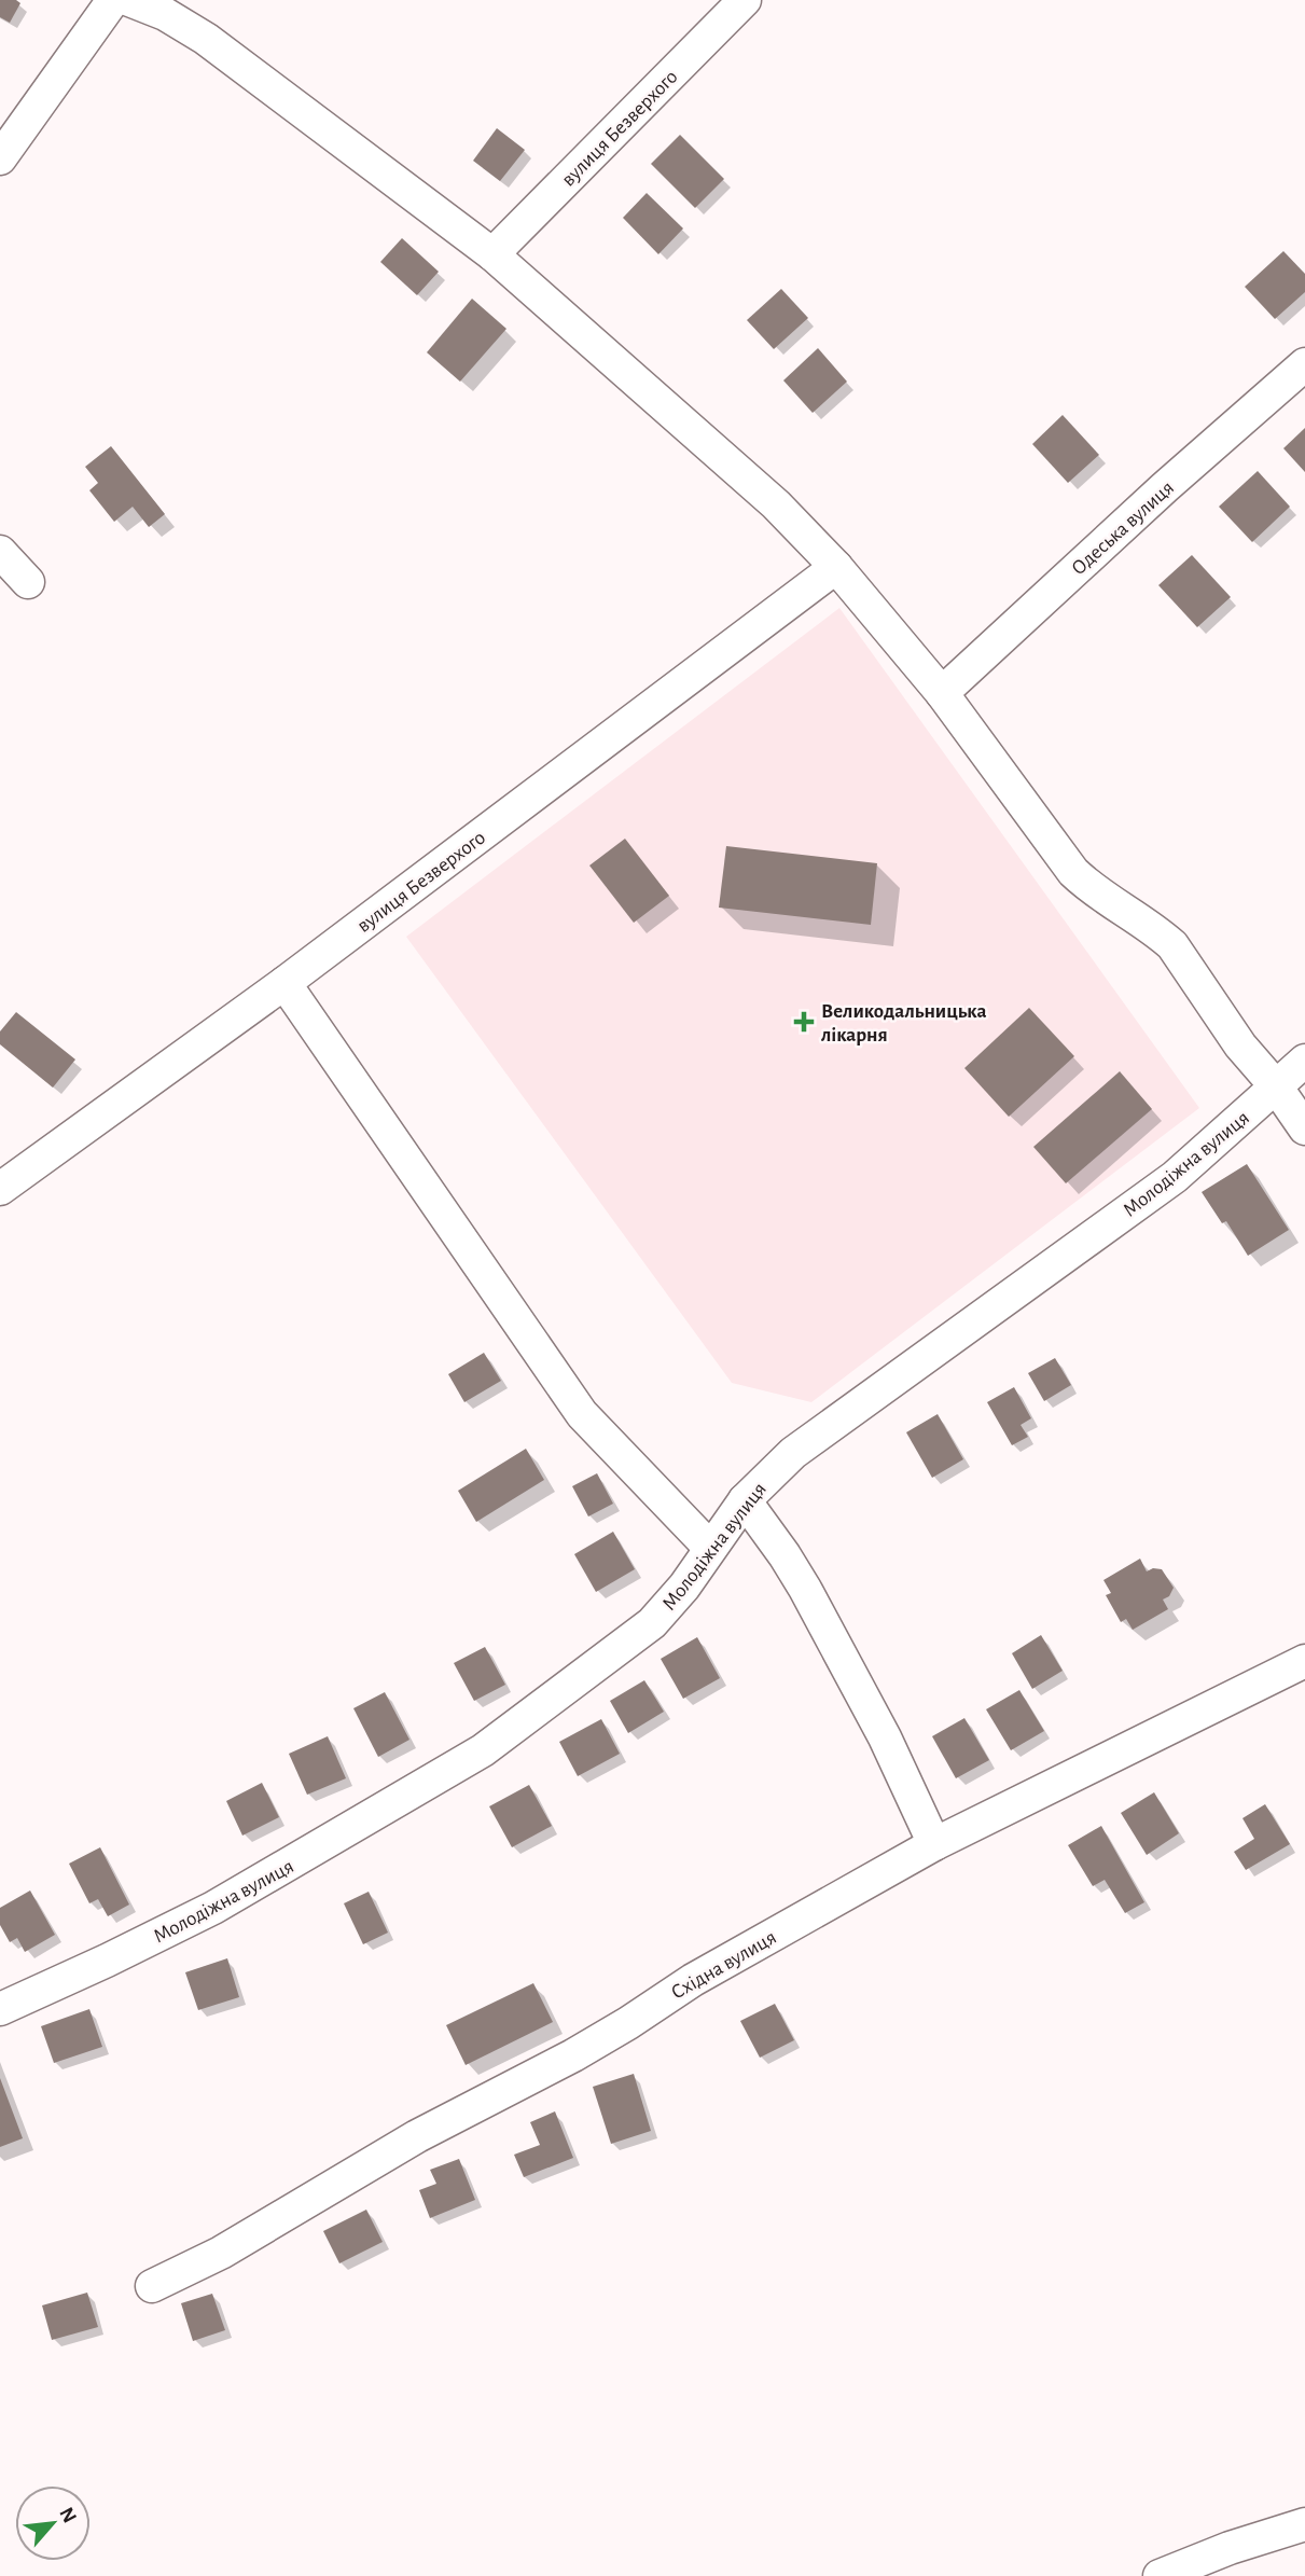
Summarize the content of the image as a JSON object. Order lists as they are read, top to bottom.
{
  "streets": {
    "street": [
      "вулиця Безверхого",
      "Одеська вулиця",
      "Молодіжна вулиця",
      "Східна вулиця"
    ]
  },
  "places": {
    "health": ["Великодальницька лікарня"]
  },
  "north": "top right"
}
